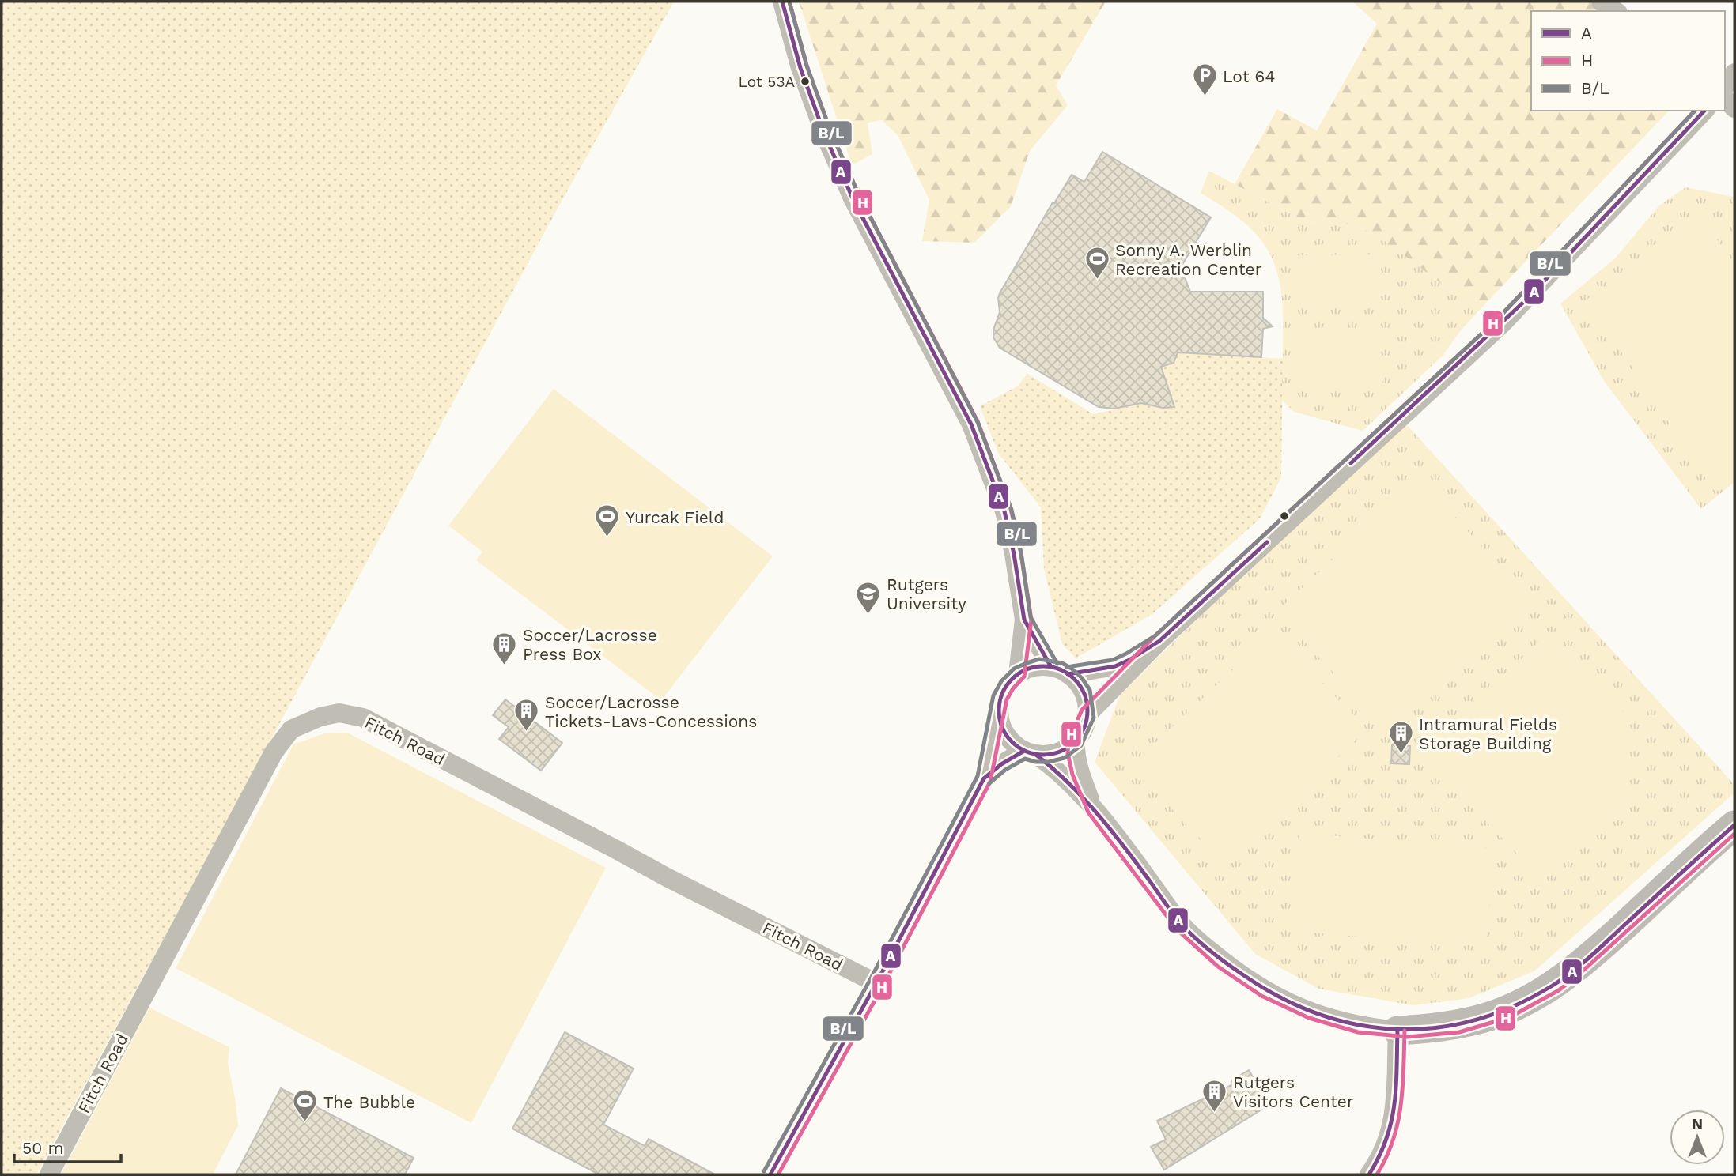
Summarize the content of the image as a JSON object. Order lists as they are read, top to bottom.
{
  "streets": {
    "street": ["Fitch Road"]
  },
  "places": {
    "other": ["Lot 53A"],
    "parking": ["Lot 64"],
    "sports": ["Sonny A. Werblin Recreation Center", "Yurcak Field", "The Bubble"],
    "school or university": ["Rutgers University"],
    "building": [
      "Soccer/Lacrosse Press Box",
      "Soccer/Lacrosse Tickets-Lavs-Concessions",
      "Intramural Fields Storage Building",
      "Rutgers Visitors Center"
    ]
  },
  "lines": ["transit line A", "transit line H", "transit line B/L"],
  "legend": ["A", "H", "B/L"],
  "scale_bar": "50 m",
  "north": "top"
}
